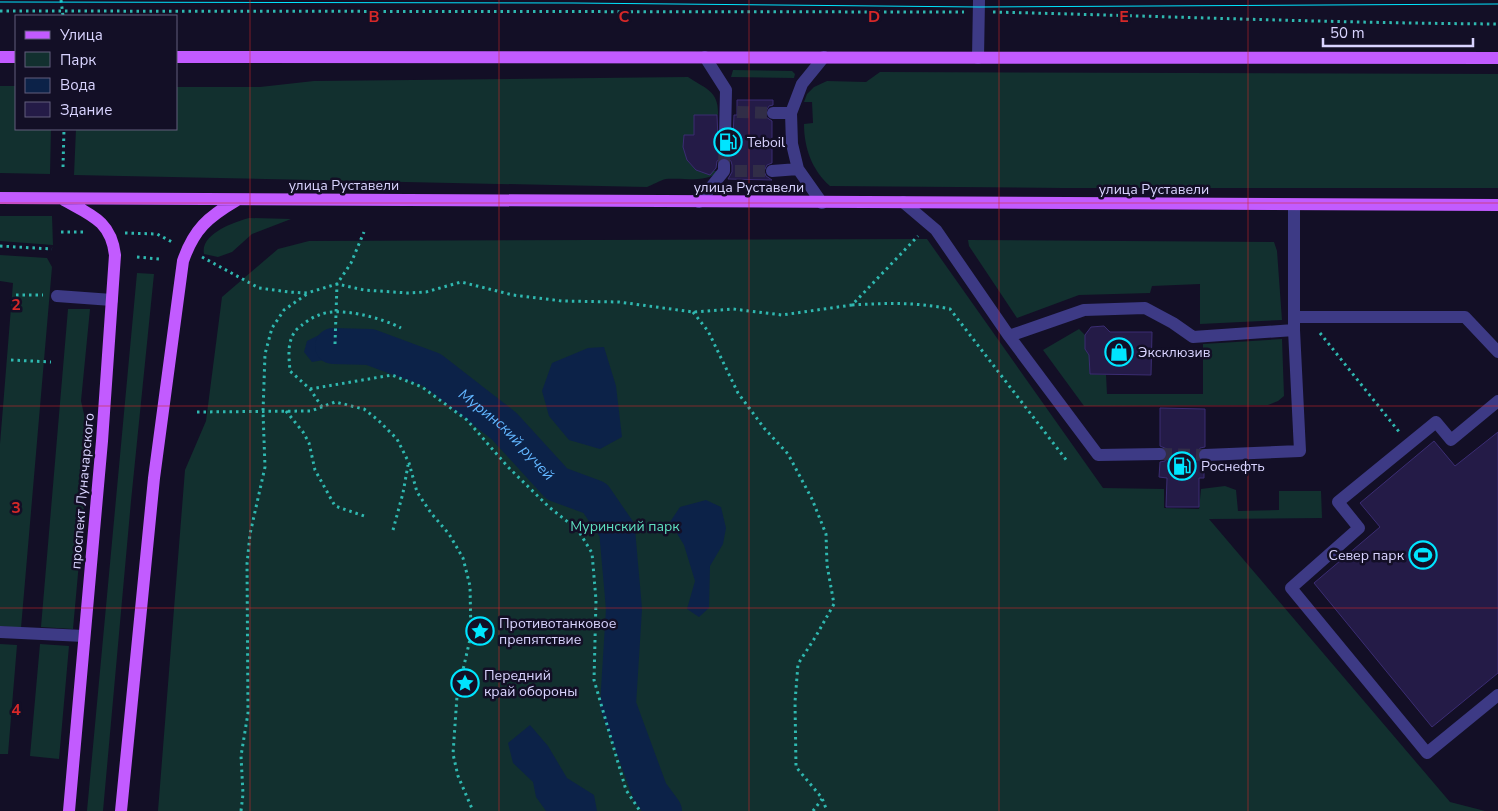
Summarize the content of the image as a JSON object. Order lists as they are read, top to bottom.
{
  "streets": {
    "main road": ["улица Руставели", "проспект Луначарского"]
  },
  "water": ["Муринский ручей"],
  "parks": ["Муринский парк"],
  "places": {
    "fuel station": ["Teboil", "Роснефть"],
    "shop": ["Эксклюзив"],
    "sports": ["Север парк"],
    "place": ["Противотанковое препятствие", "Передний край обороны"]
  },
  "legend": [
    "Улица",
    "Парк",
    "Вода",
    "Здание"
  ],
  "scale_bar": "50 m",
  "grid": {
    "columns": [
      "B",
      "C",
      "D",
      "E"
    ],
    "rows": ["2", "3", "4"]
  }
}
